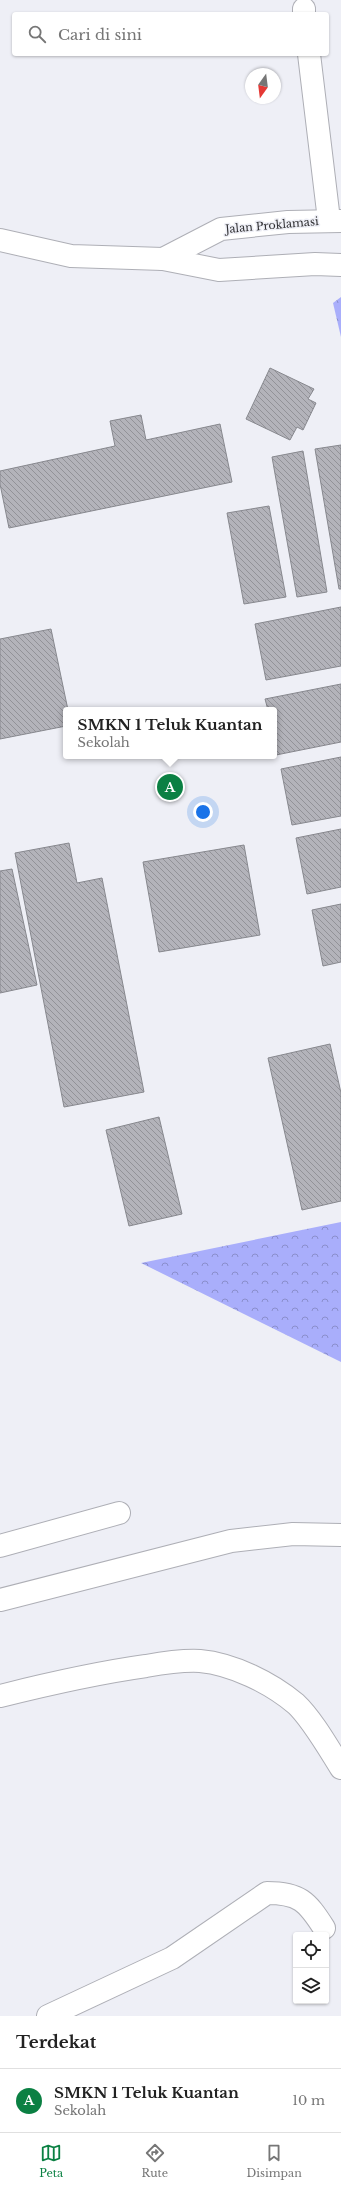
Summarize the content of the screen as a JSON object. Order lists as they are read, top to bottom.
{
  "streets": {
    "main road": ["Jalan Proklamasi"]
  },
  "north": "bottom",
  "page": {
    "search": "Cari di sini",
    "popup": ["SMKN 1 Teluk Kuantan", "Sekolah"],
    "pins": "A",
    "heading": "Terdekat",
    "list": [
      {
        "mark": "A",
        "name": "SMKN 1 Teluk Kuantan",
        "note": "Sekolah",
        "value": "10 m"
      }
    ],
    "nav": ["Peta", "Rute", "Disimpan"]
  }
}
